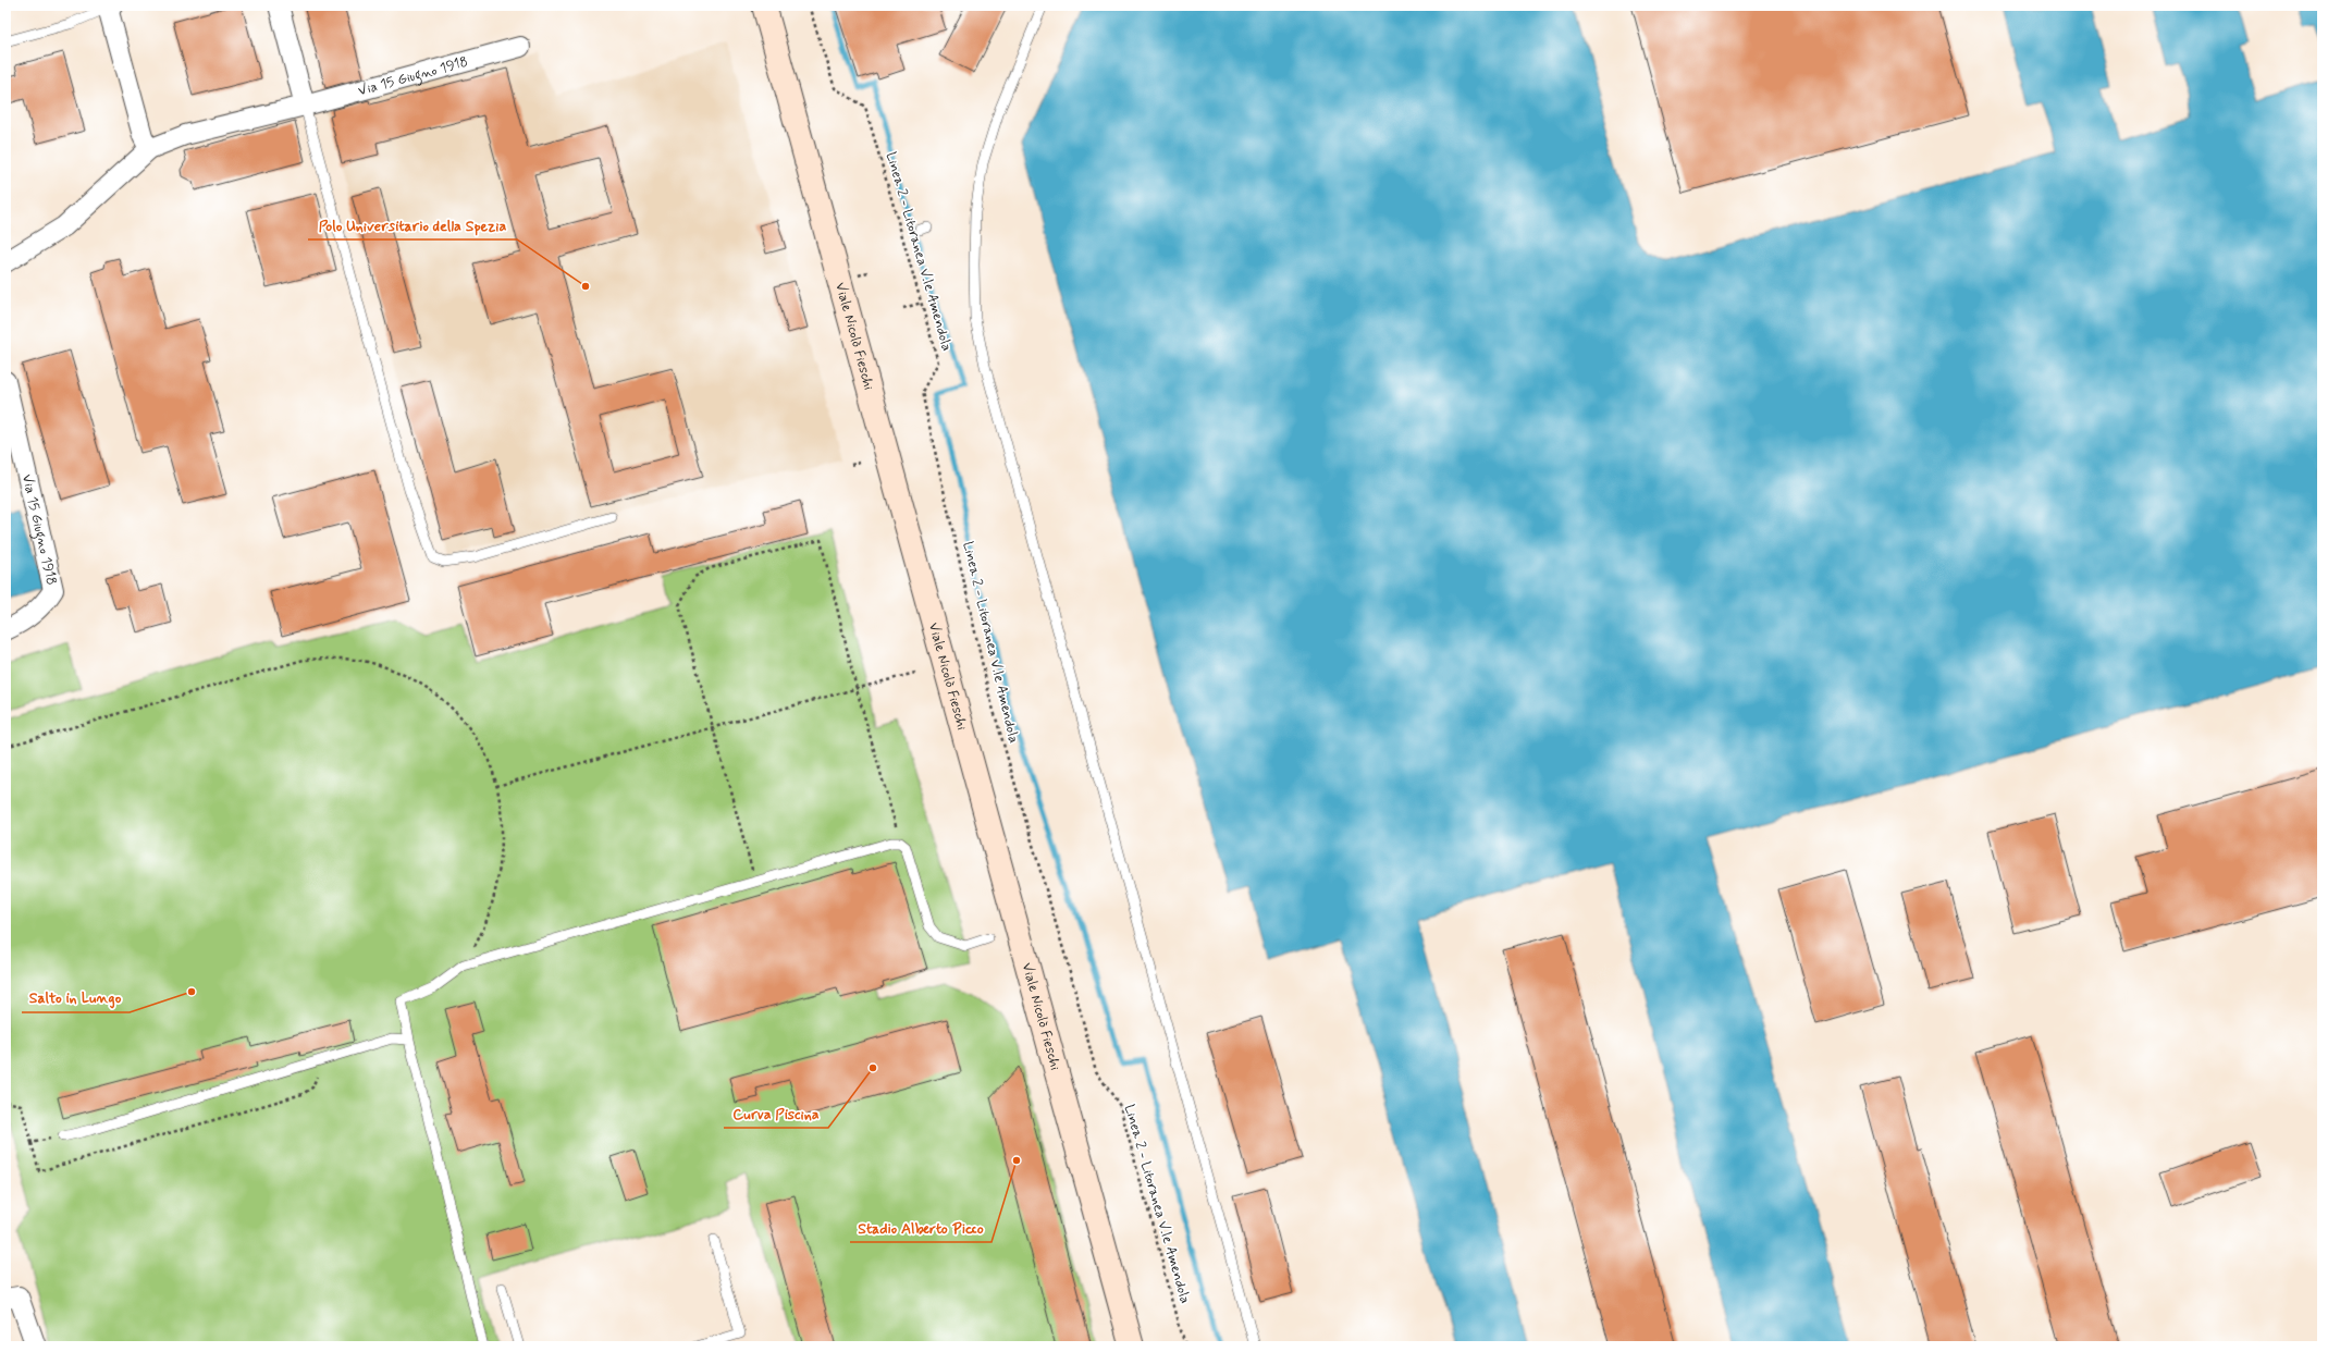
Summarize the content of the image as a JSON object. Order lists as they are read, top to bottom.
{
  "streets": {
    "main road": ["Viale Nicolò Fieschi"],
    "street": ["Via 15 Giugno 1918"],
    "path": ["Linea 2 - Litoranea V.le Amendola"]
  },
  "places": [
    "Polo Universitario della Spezia",
    "Salto in Lungo",
    "Curva Piscina",
    "Stadio Alberto Picco"
  ]
}
